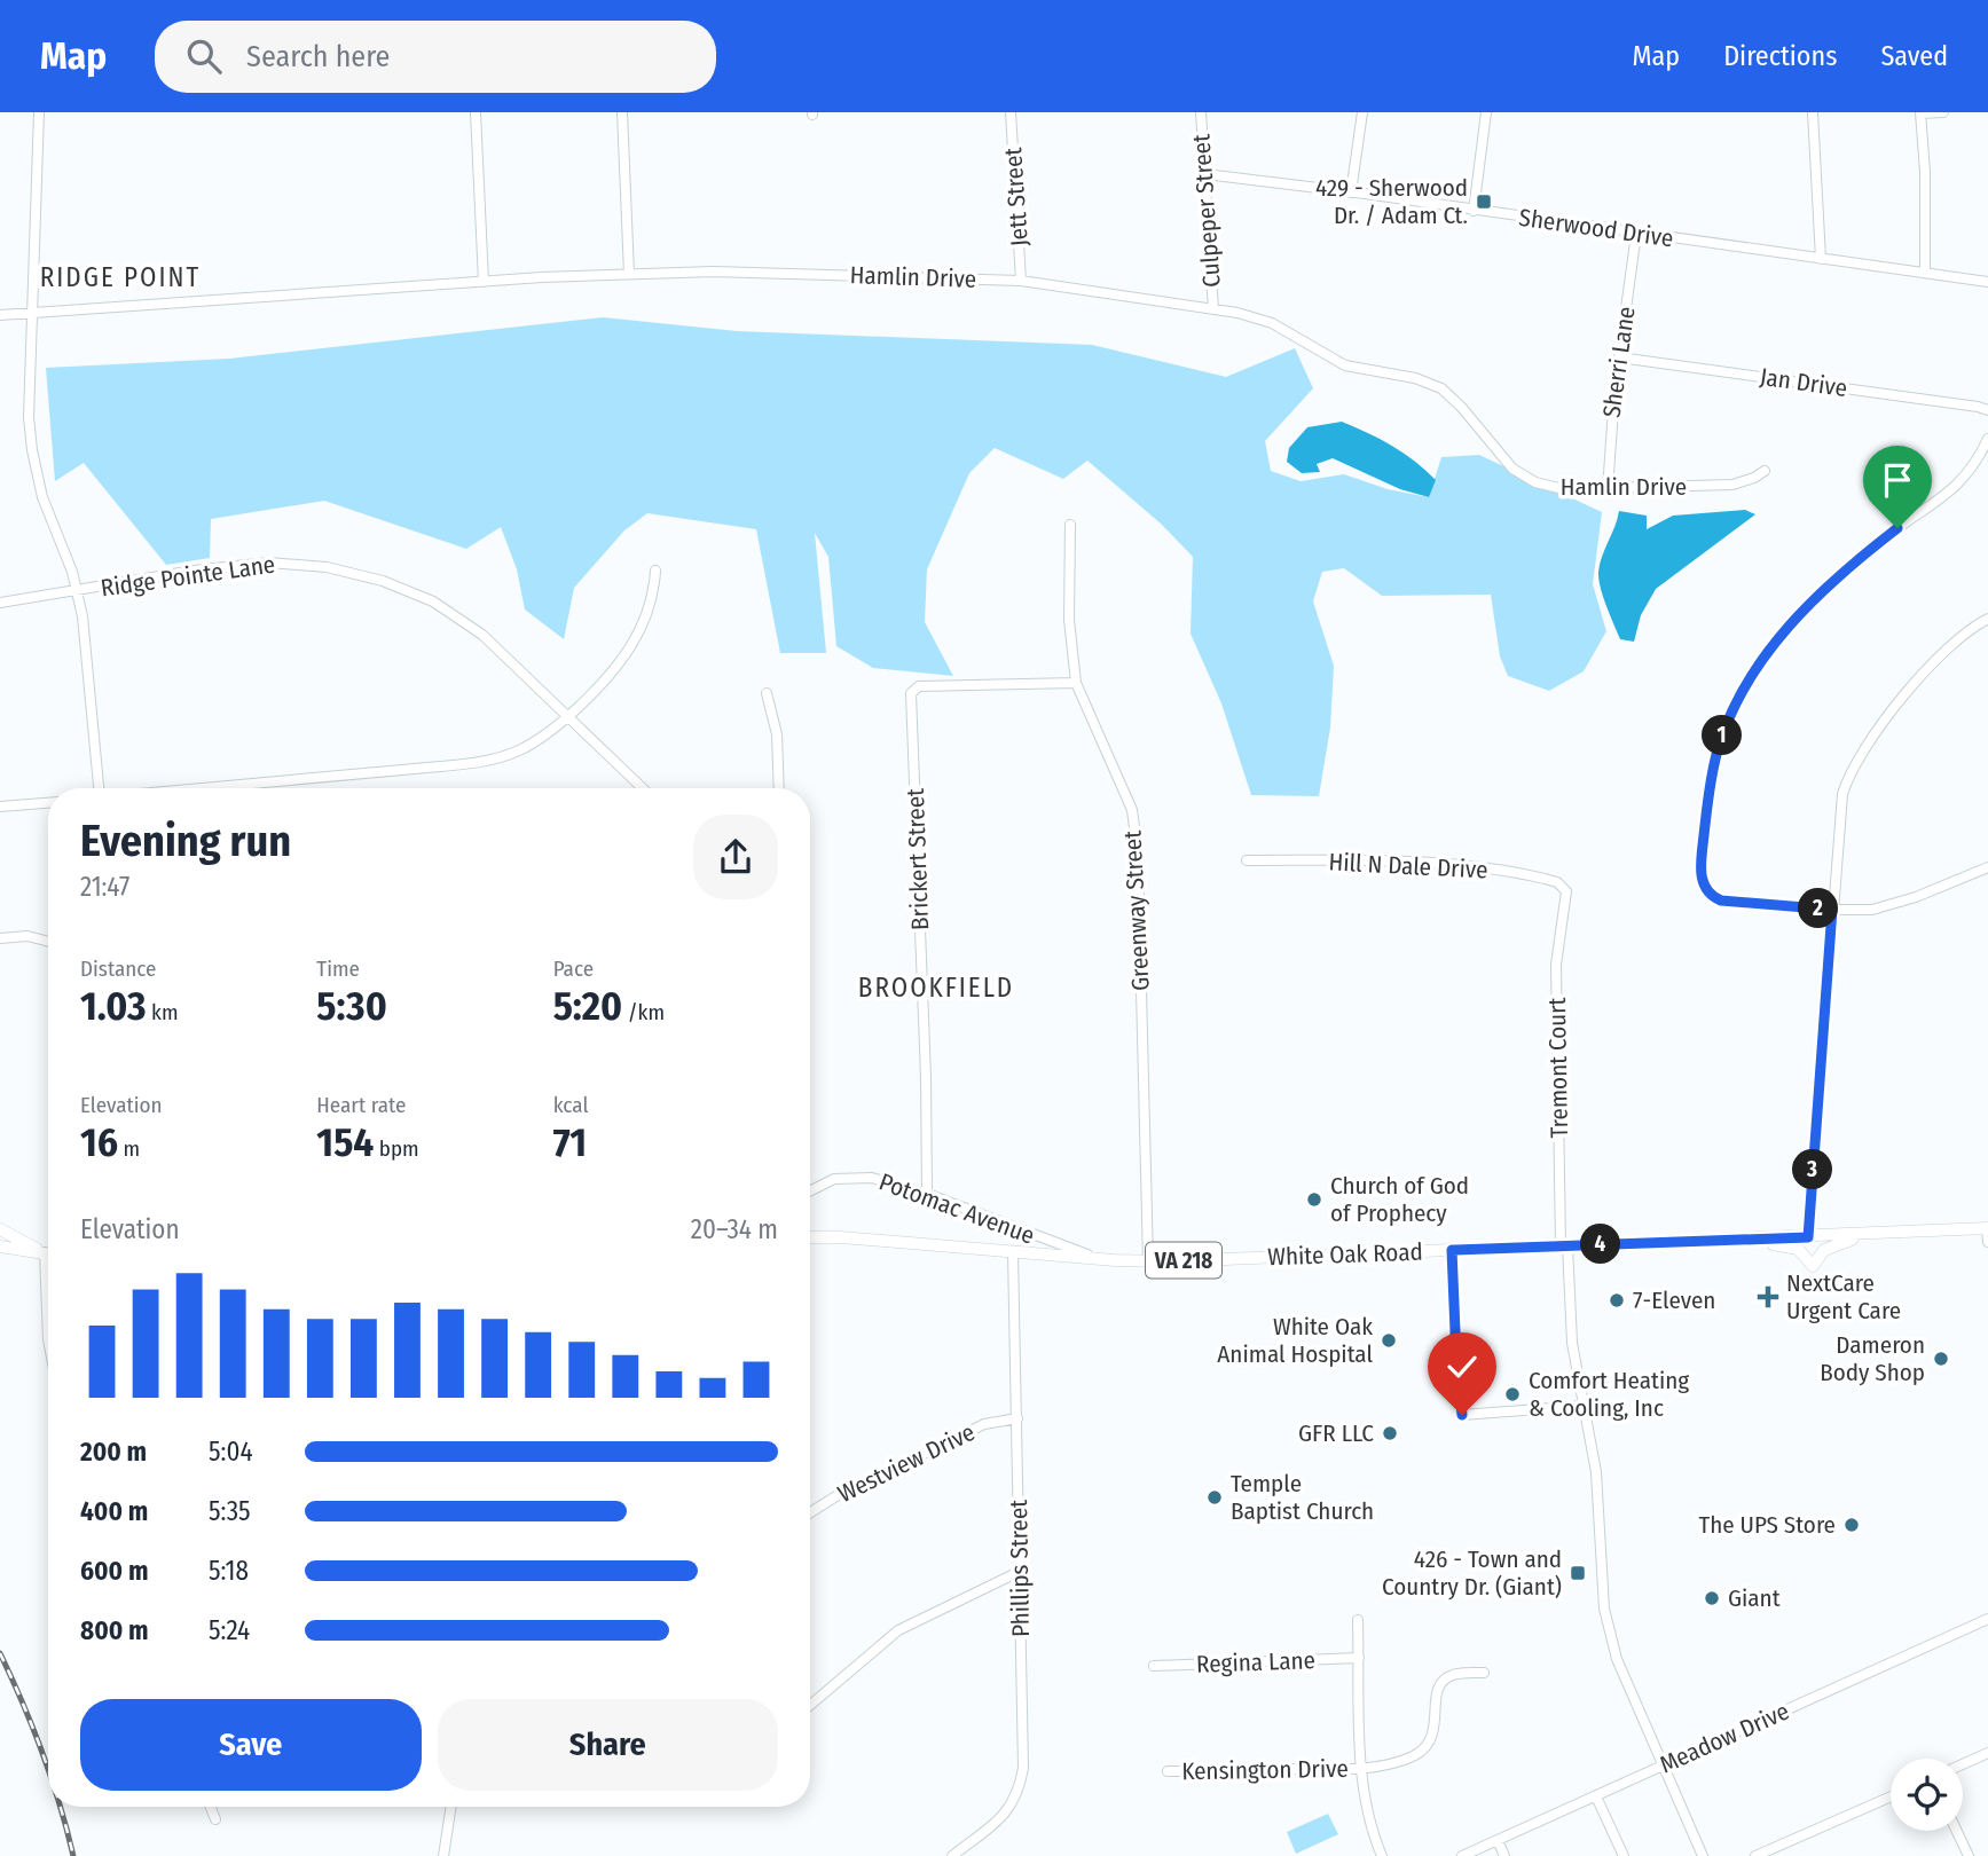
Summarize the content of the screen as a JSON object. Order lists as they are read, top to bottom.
{
  "streets": {
    "main road": ["White Oak Road", "VA 218"],
    "street": [
      "Jett Street",
      "Culpeper Street",
      "Sherwood Drive",
      "Hamlin Drive",
      "Sherri Lane",
      "Jan Drive",
      "Ridge Pointe Lane",
      "Brickert Street",
      "Hill N Dale Drive",
      "Greenway Street",
      "Tremont Court",
      "Potomac Avenue",
      "Westview Drive",
      "Phillips Street",
      "Regina Lane",
      "Meadow Drive",
      "Kensington Drive"
    ]
  },
  "crossings": [
    ["Jett Street", "Hamlin Drive"],
    ["Culpeper Street", "Sherwood Drive"],
    ["Culpeper Street", "Hamlin Drive"],
    ["Sherwood Drive", "Sherri Lane"],
    ["Hamlin Drive", "Sherri Lane"],
    ["Sherri Lane", "Jan Drive"],
    ["Brickert Street", "Greenway Street"],
    ["Brickert Street", "Potomac Avenue"],
    ["Hill N Dale Drive", "Tremont Court"],
    ["Greenway Street", "White Oak Road"],
    ["Tremont Court", "White Oak Road"],
    ["Tremont Court", "Meadow Drive"],
    ["Potomac Avenue", "White Oak Road"],
    ["White Oak Road", "Phillips Street"],
    ["Westview Drive", "Phillips Street"]
  ],
  "districts": ["RIDGE POINT", "BROOKFIELD"],
  "places": {
    "transit": ["429 - Sherwood Dr. / Adam Ct.", "426 - Town and Country Dr. (Giant)"],
    "other": [
      "Church of God of Prophecy",
      "7-Eleven",
      "White Oak Animal Hospital",
      "Dameron Body Shop",
      "Comfort Heating & Cooling, Inc",
      "GFR LLC",
      "Temple Baptist Church",
      "The UPS Store",
      "Giant"
    ],
    "health": ["NextCare Urgent Care"]
  },
  "page": {
    "header": "Map",
    "search": "Search here",
    "nav": ["Map", "Directions", "Saved"],
    "pins": [
      "1",
      "2",
      "3",
      "4"
    ],
    "heading": ["Evening run", "21:47"],
    "stats": [
      ["Distance", "1.03 km"],
      ["Time", "5:30"],
      ["Pace", "5:20 /km"],
      ["Elevation", "16 m"],
      ["Heart rate", "154 bpm"],
      ["kcal", "71"]
    ],
    "chart": ["Elevation", "20–34 m"],
    "list": [
      {
        "name": "200 m",
        "note": "5:04"
      },
      {
        "name": "400 m",
        "note": "5:35"
      },
      {
        "name": "600 m",
        "note": "5:18"
      },
      {
        "name": "800 m",
        "note": "5:24"
      }
    ],
    "buttons": ["Save", "Share"]
  }
}
